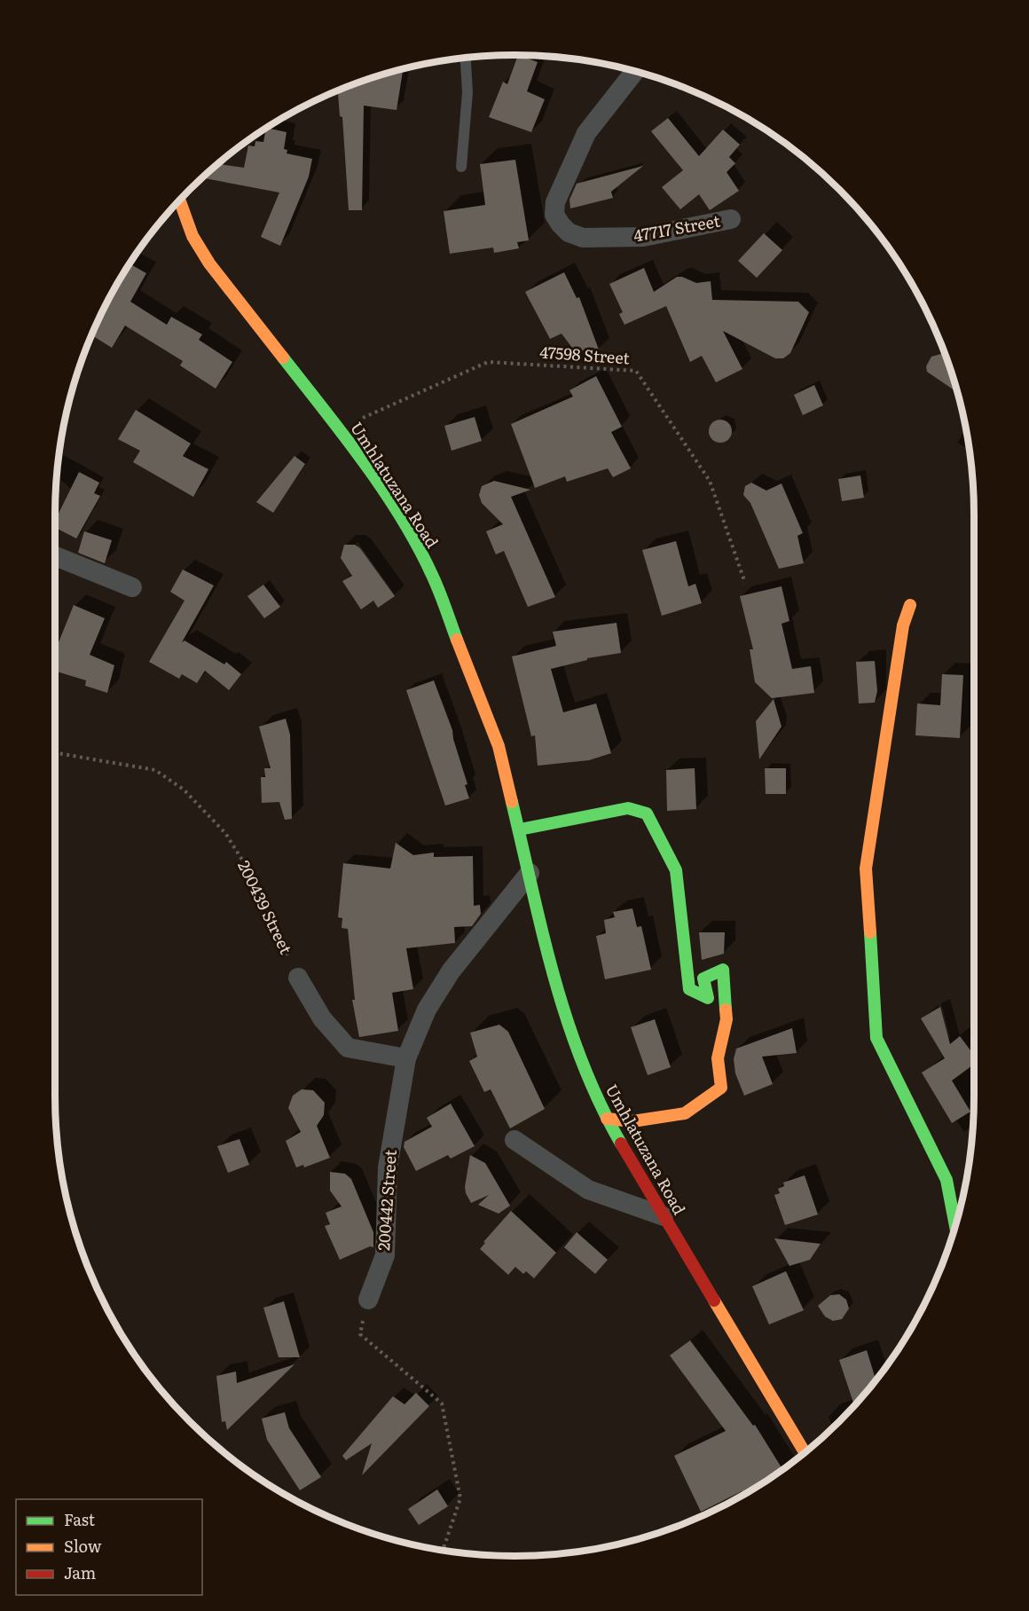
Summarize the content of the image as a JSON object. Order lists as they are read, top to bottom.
{
  "streets": {
    "street": ["47717 Street", "Umhlatuzana Road", "200442 Street"],
    "path": ["47598 Street", "200439 Street"]
  },
  "crossings": [
    ["47598 Street", "Umhlatuzana Road"],
    ["Umhlatuzana Road", "200442 Street"]
  ],
  "legend": ["Fast", "Slow", "Jam"]
}
